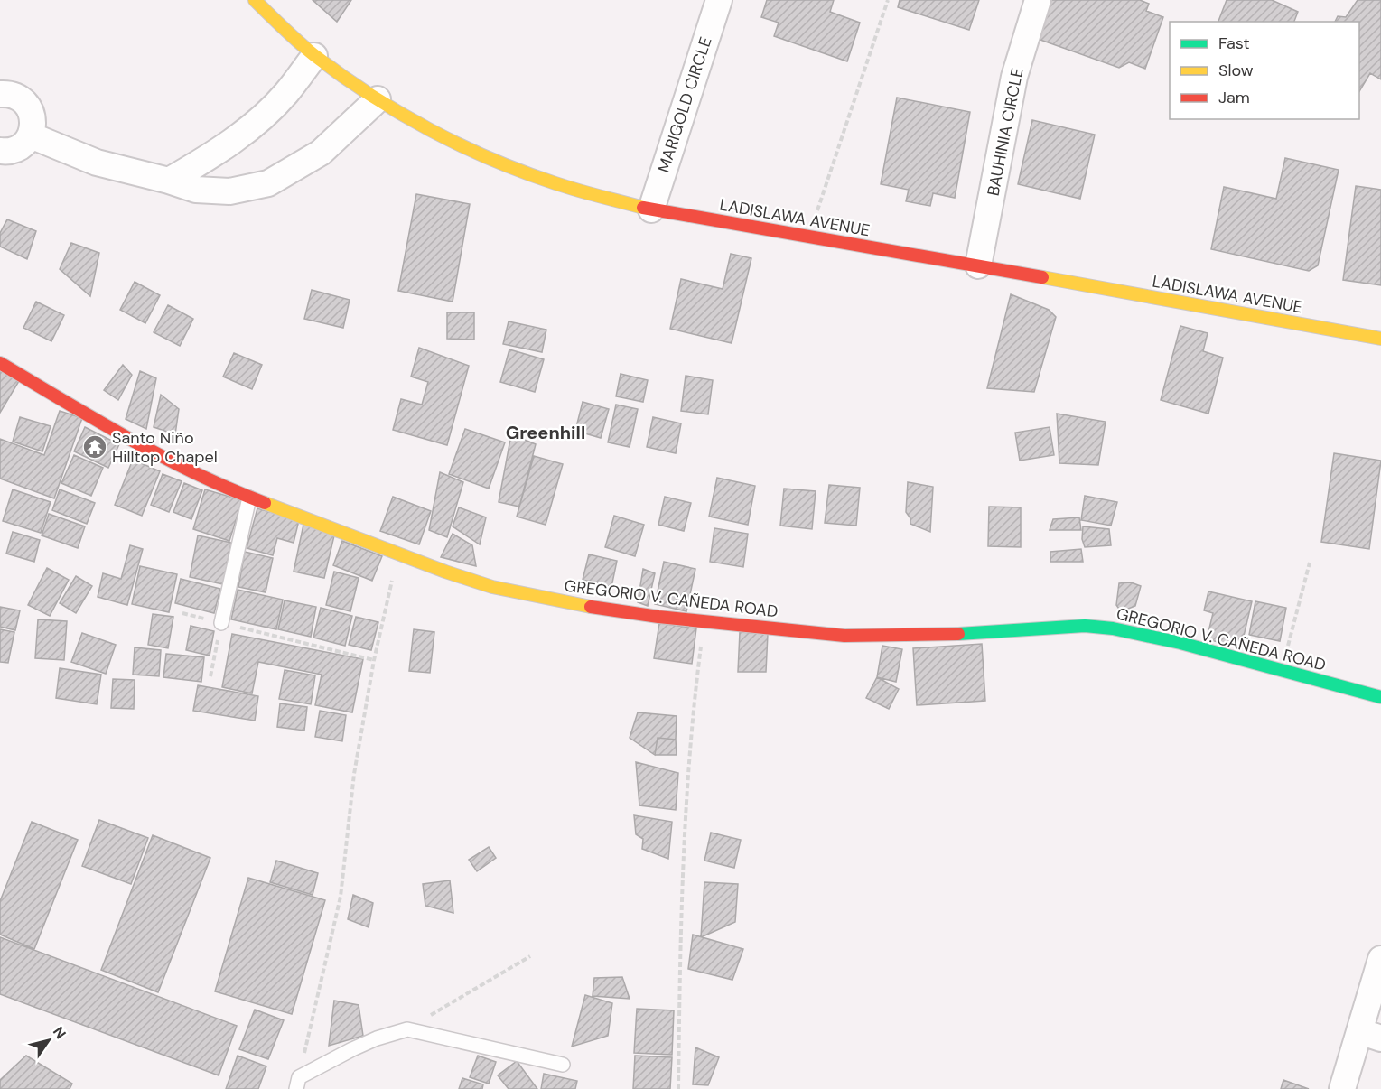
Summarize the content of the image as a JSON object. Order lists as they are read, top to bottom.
{
  "streets": {
    "street": [
      "MARIGOLD CIRCLE",
      "BAUHINIA CIRCLE",
      "LADISLAWA AVENUE",
      "GREGORIO V. CAÑEDA ROAD"
    ]
  },
  "crossings": [
    ["MARIGOLD CIRCLE", "LADISLAWA AVENUE"],
    ["BAUHINIA CIRCLE", "LADISLAWA AVENUE"]
  ],
  "districts": ["Greenhill"],
  "places": {
    "temple": ["Santo Niño Hilltop Chapel"]
  },
  "legend": ["Fast", "Slow", "Jam"],
  "north": "top right"
}
